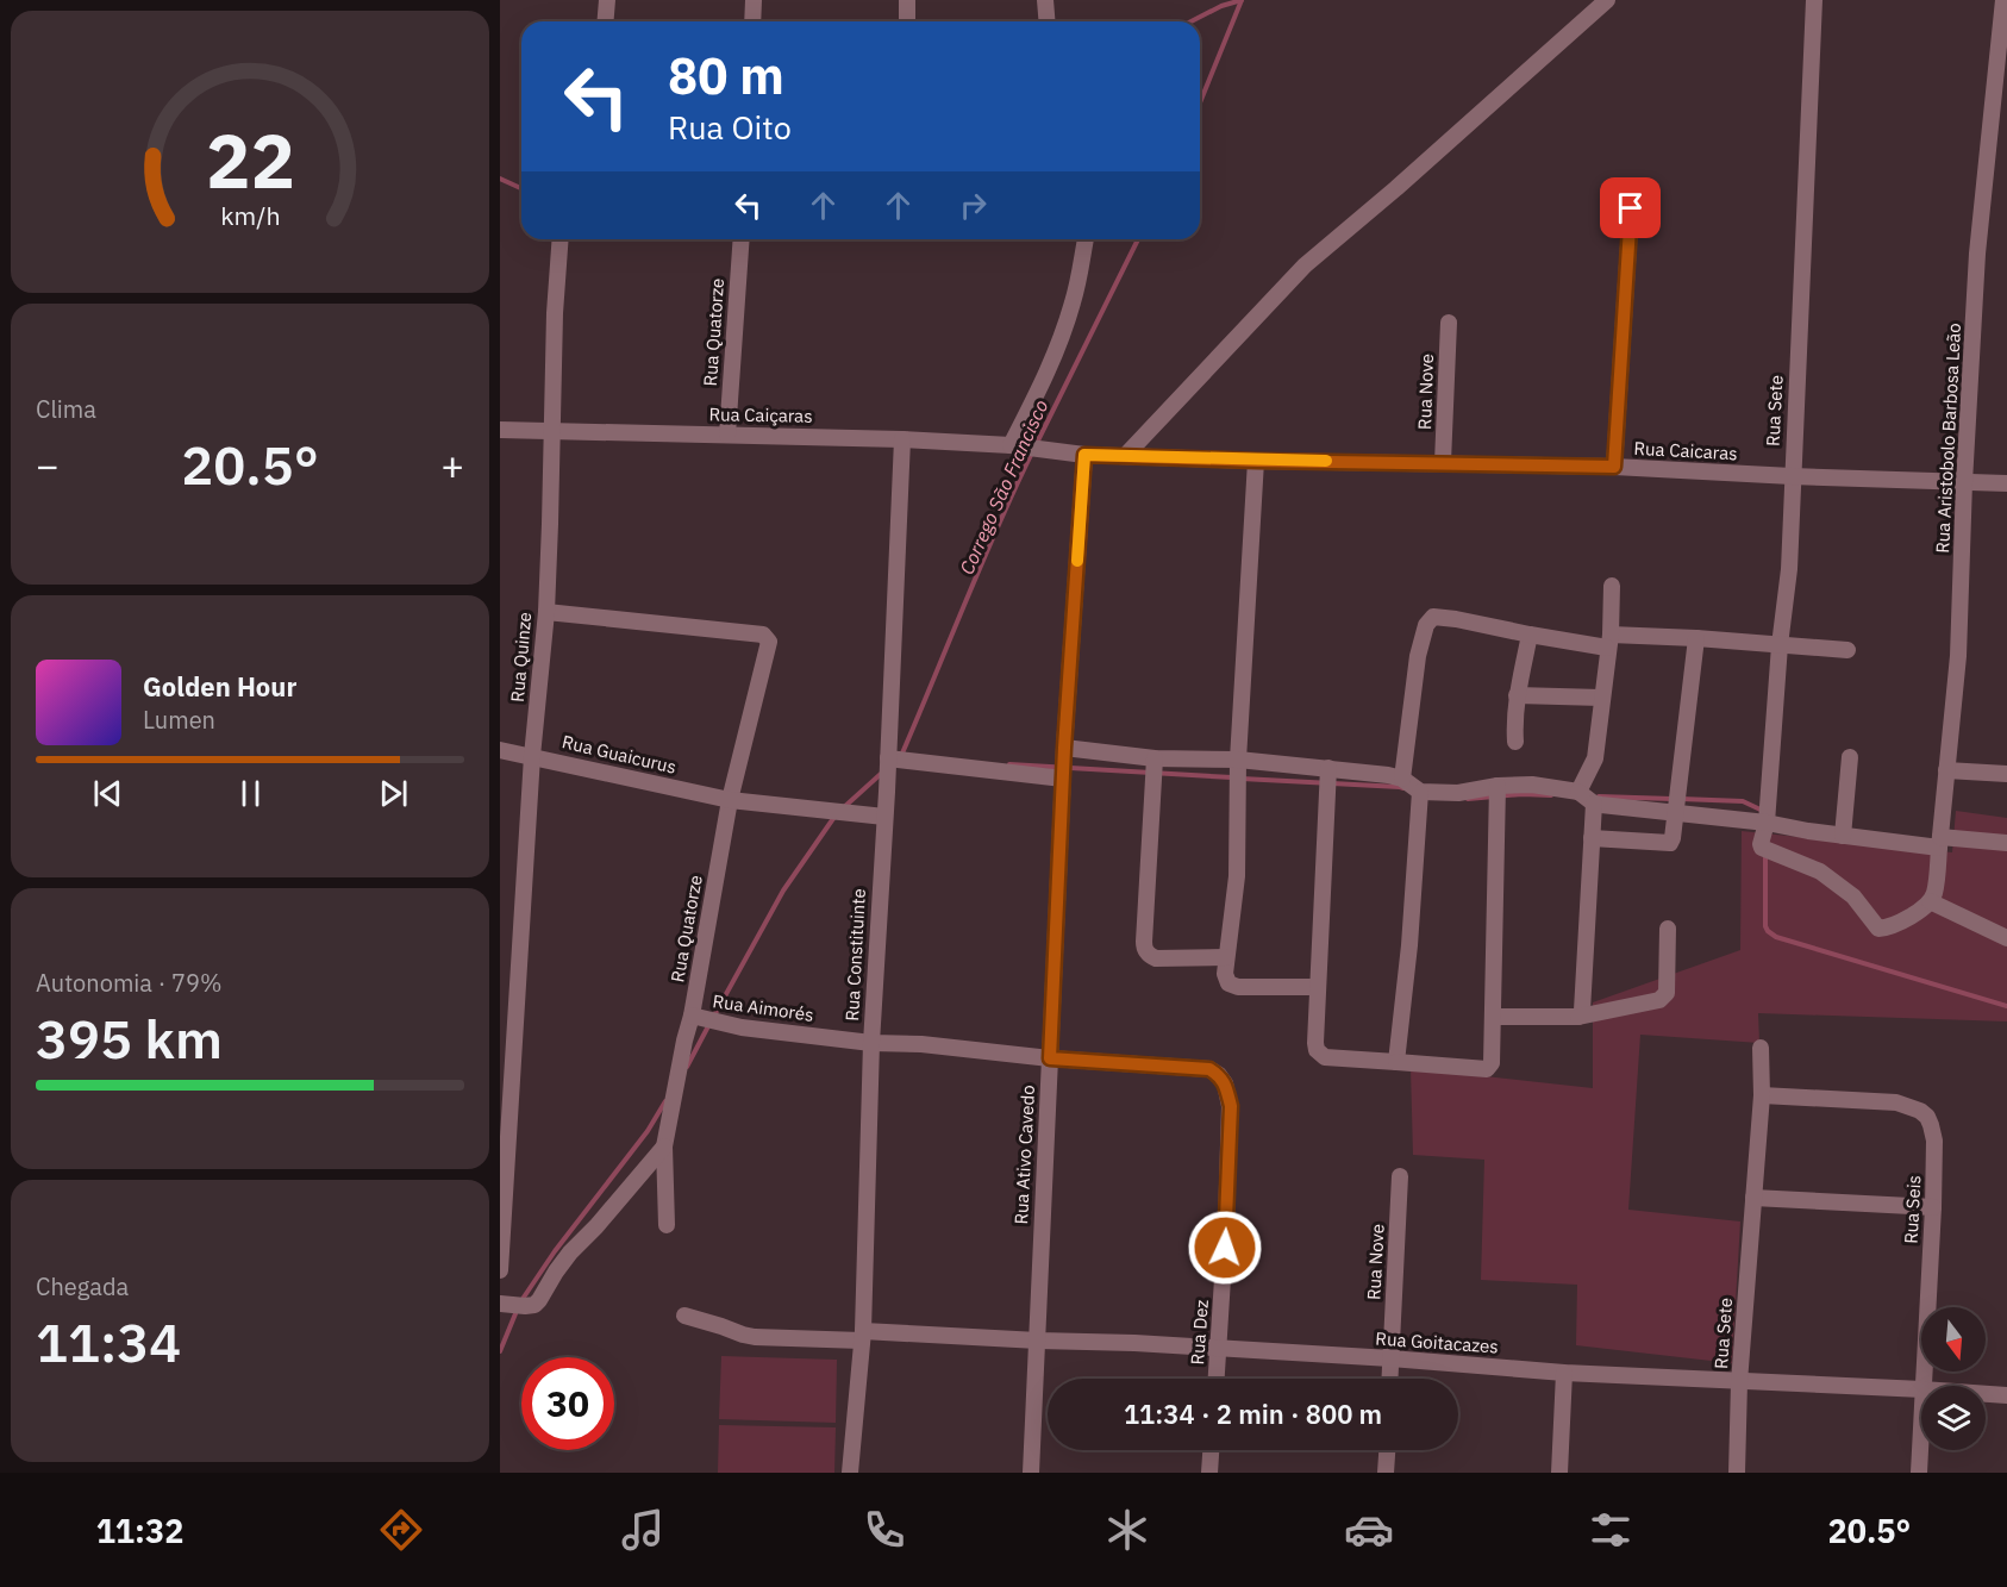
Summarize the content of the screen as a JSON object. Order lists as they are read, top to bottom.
{
  "streets": {
    "street": [
      "Rua Quatorze",
      "Rua Nove",
      "Rua Sete",
      "Rua Caiçaras",
      "Rua Aristobolo Barbosa Leão",
      "Rua Caicaras",
      "Rua Quinze",
      "Rua Guaicurus",
      "Rua Constituinte",
      "Rua Aimorés",
      "Rua Ativo Cavedo",
      "Rua Seis",
      "Rua Dez",
      "Rua Goitacazes"
    ]
  },
  "crossings": [
    ["Rua Quatorze", "Rua Caiçaras"],
    ["Rua Quatorze", "Rua Quinze"],
    ["Rua Quatorze", "Rua Guaicurus"],
    ["Rua Quatorze", "Rua Aimorés"],
    ["Rua Nove", "Rua Caicaras"],
    ["Rua Nove", "Rua Goitacazes"],
    ["Rua Sete", "Rua Aristobolo Barbosa Leão"],
    ["Rua Sete", "Rua Caicaras"],
    ["Rua Sete", "Rua Seis"],
    ["Rua Sete", "Rua Goitacazes"],
    ["Rua Caiçaras", "Rua Caicaras"],
    ["Rua Caiçaras", "Rua Quinze"],
    ["Rua Caiçaras", "Rua Constituinte"],
    ["Rua Aristobolo Barbosa Leão", "Rua Caicaras"],
    ["Rua Caicaras", "Rua Ativo Cavedo"],
    ["Rua Quinze", "Rua Guaicurus"],
    ["Rua Guaicurus", "Rua Constituinte"],
    ["Rua Constituinte", "Rua Aimorés"],
    ["Rua Constituinte", "Rua Goitacazes"],
    ["Rua Aimorés", "Rua Ativo Cavedo"],
    ["Rua Aimorés", "Rua Dez"],
    ["Rua Ativo Cavedo", "Rua Goitacazes"],
    ["Rua Dez", "Rua Goitacazes"]
  ],
  "water": ["Corrego São Francisco"],
  "north": "bottom",
  "page": {
    "turn": ["80 m", "Rua Oito"],
    "tile": [
      "Clima",
      ["Autonomia · 79%", "395 km"],
      ["Chegada", "11:34"]
    ],
    "heat": ["−", "20.5°", "+"],
    "song": ["Golden Hour", "Lumen"],
    "limit": "30",
    "trip": "11:34 · 2 min · 800 m",
    "tabs": ["11:32", "20.5°"],
    "gauge": ["22", "km/h"]
  }
}
